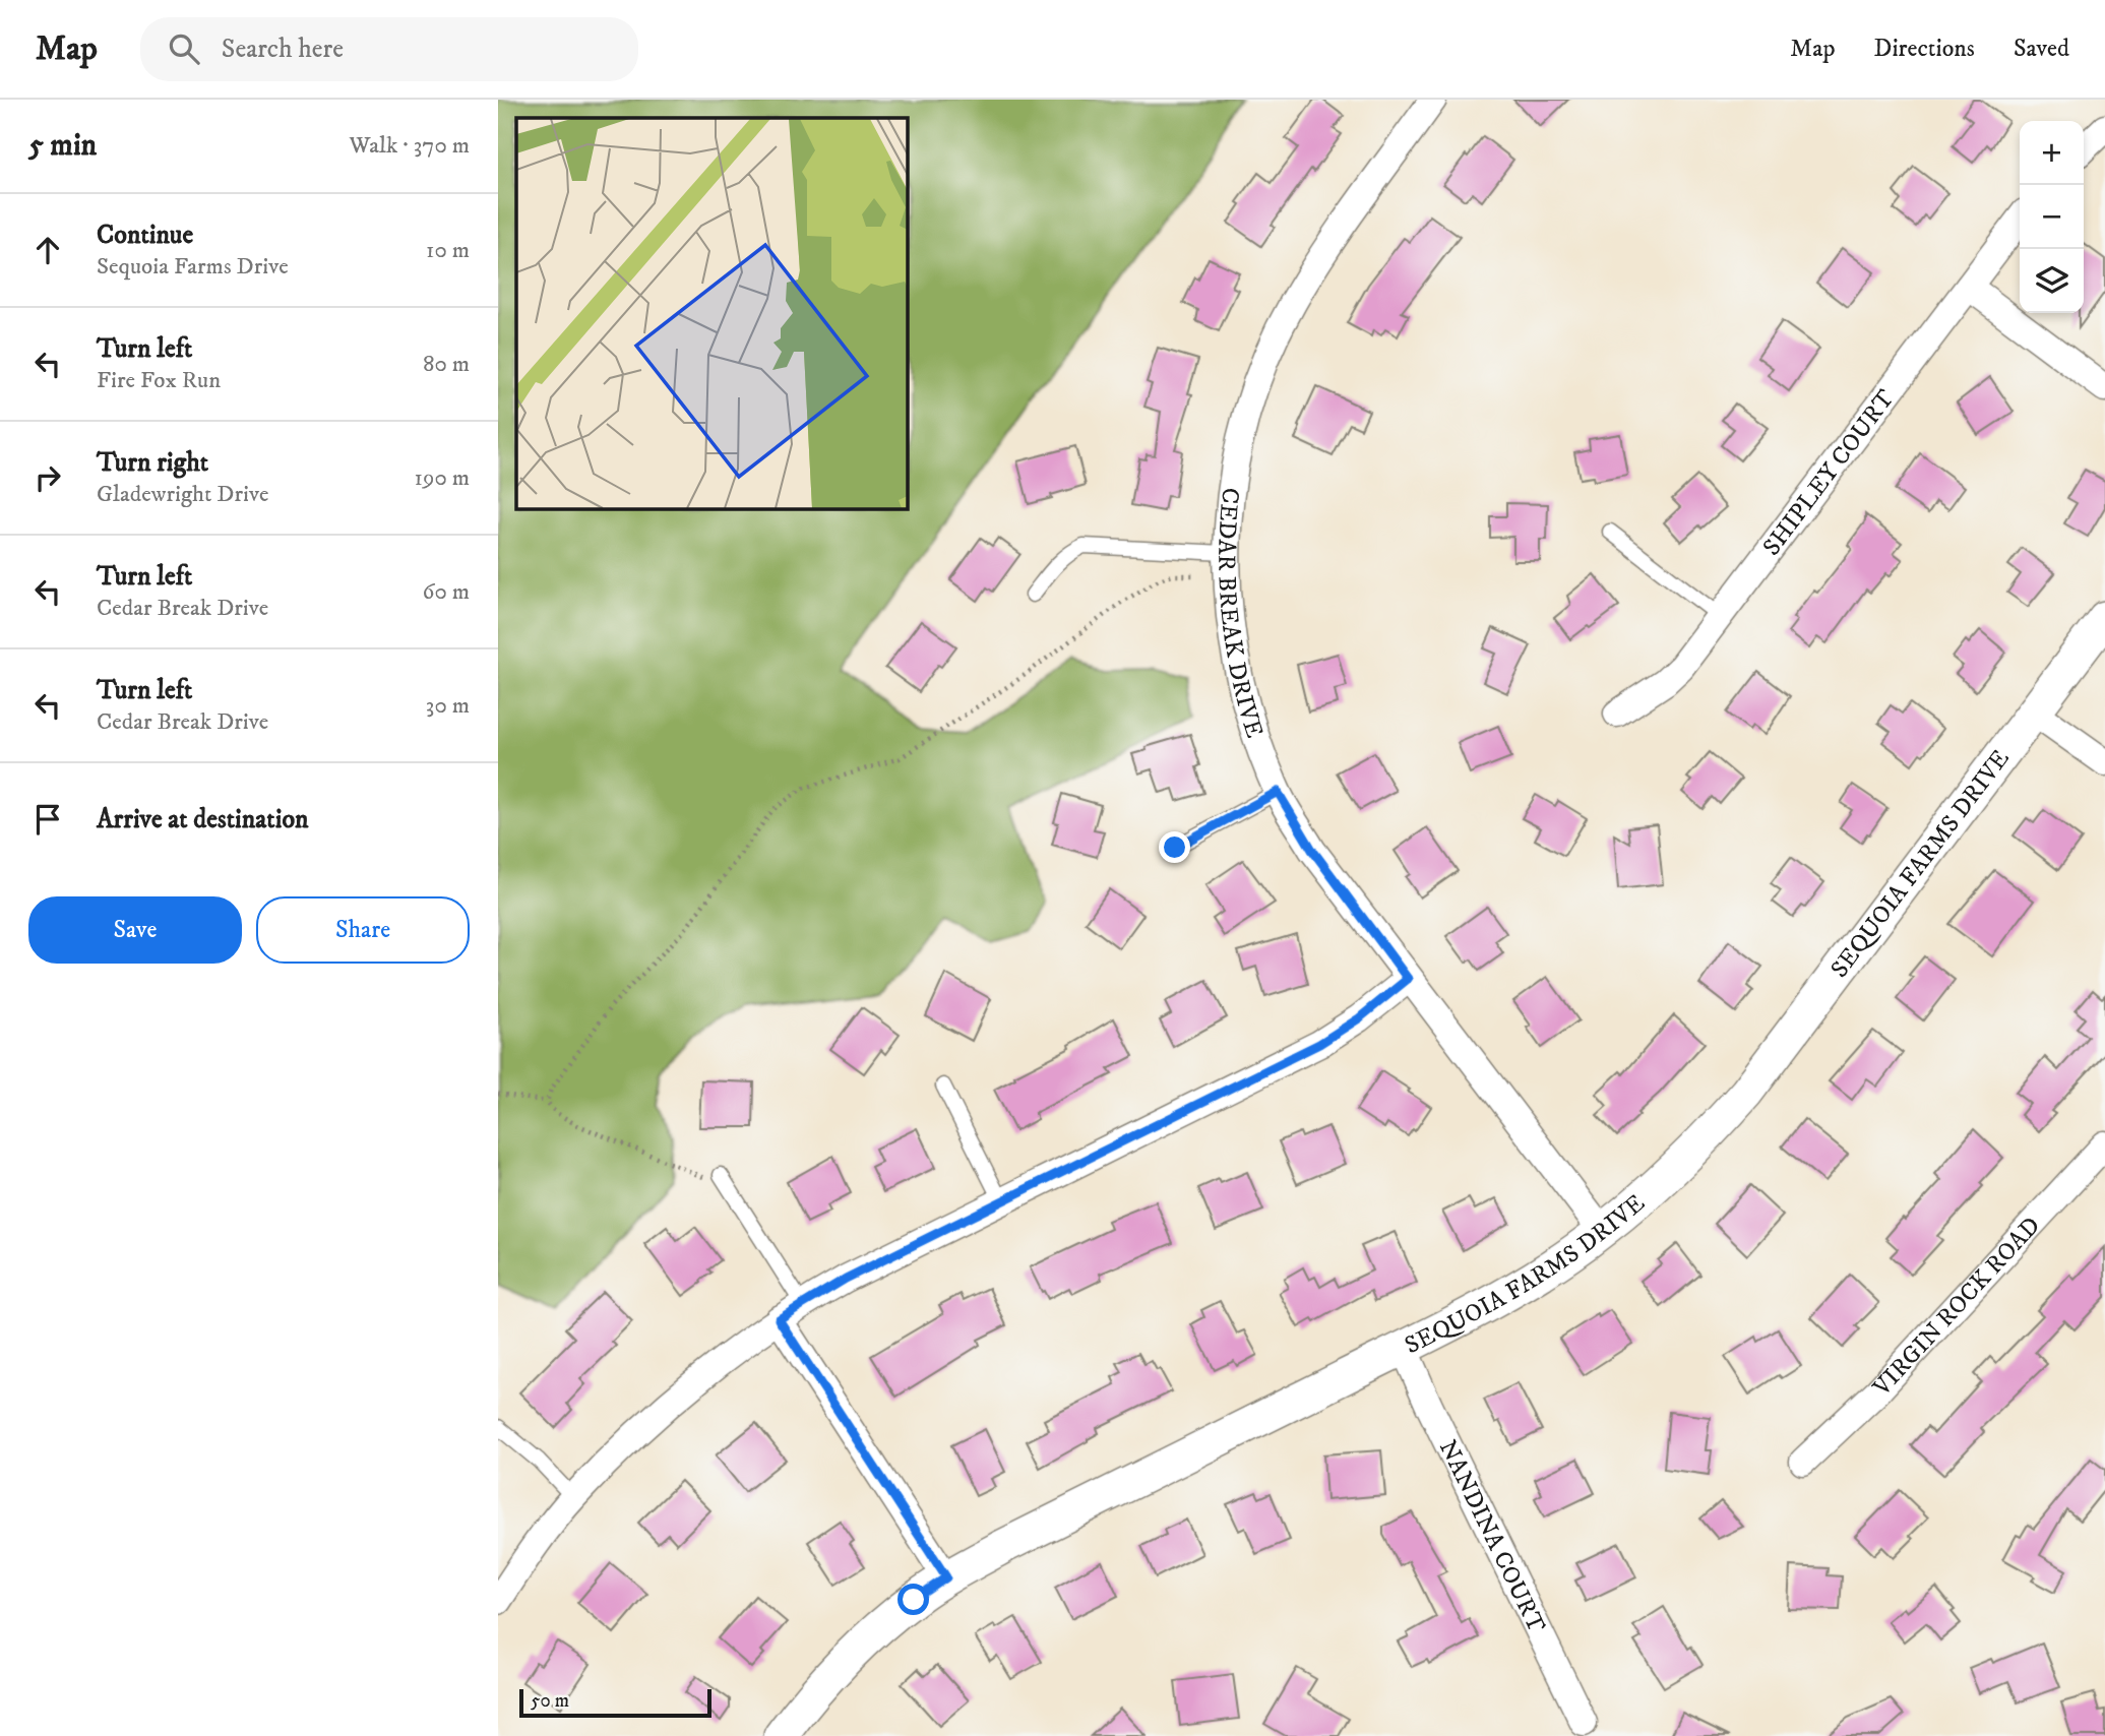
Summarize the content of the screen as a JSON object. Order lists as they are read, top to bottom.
{
  "streets": {
    "street": [
      "SHIPLEY COURT",
      "CEDAR BREAK DRIVE",
      "SEQUOIA FARMS DRIVE",
      "VIRGIN ROCK ROAD",
      "NANDINA COURT"
    ]
  },
  "crossings": [
    ["CEDAR BREAK DRIVE", "SEQUOIA FARMS DRIVE"],
    ["SEQUOIA FARMS DRIVE", "NANDINA COURT"]
  ],
  "scale_bar": "50 m",
  "page": {
    "header": "Map",
    "search": "Search here",
    "nav": ["Map", "Directions", "Saved"],
    "heading": ["5 min", "Walk · 370 m"],
    "map_buttons": ["+", "−"],
    "list": [
      ["Continue", "Sequoia Farms Drive", "10 m"],
      ["Turn left", "Fire Fox Run", "80 m"],
      ["Turn right", "Gladewright Drive", "190 m"],
      ["Turn left", "Cedar Break Drive", "60 m"],
      ["Turn left", "Cedar Break Drive", "30 m"],
      "Arrive at destination"
    ],
    "buttons": ["Save", "Share"],
    "scale": "50 m"
  }
}
